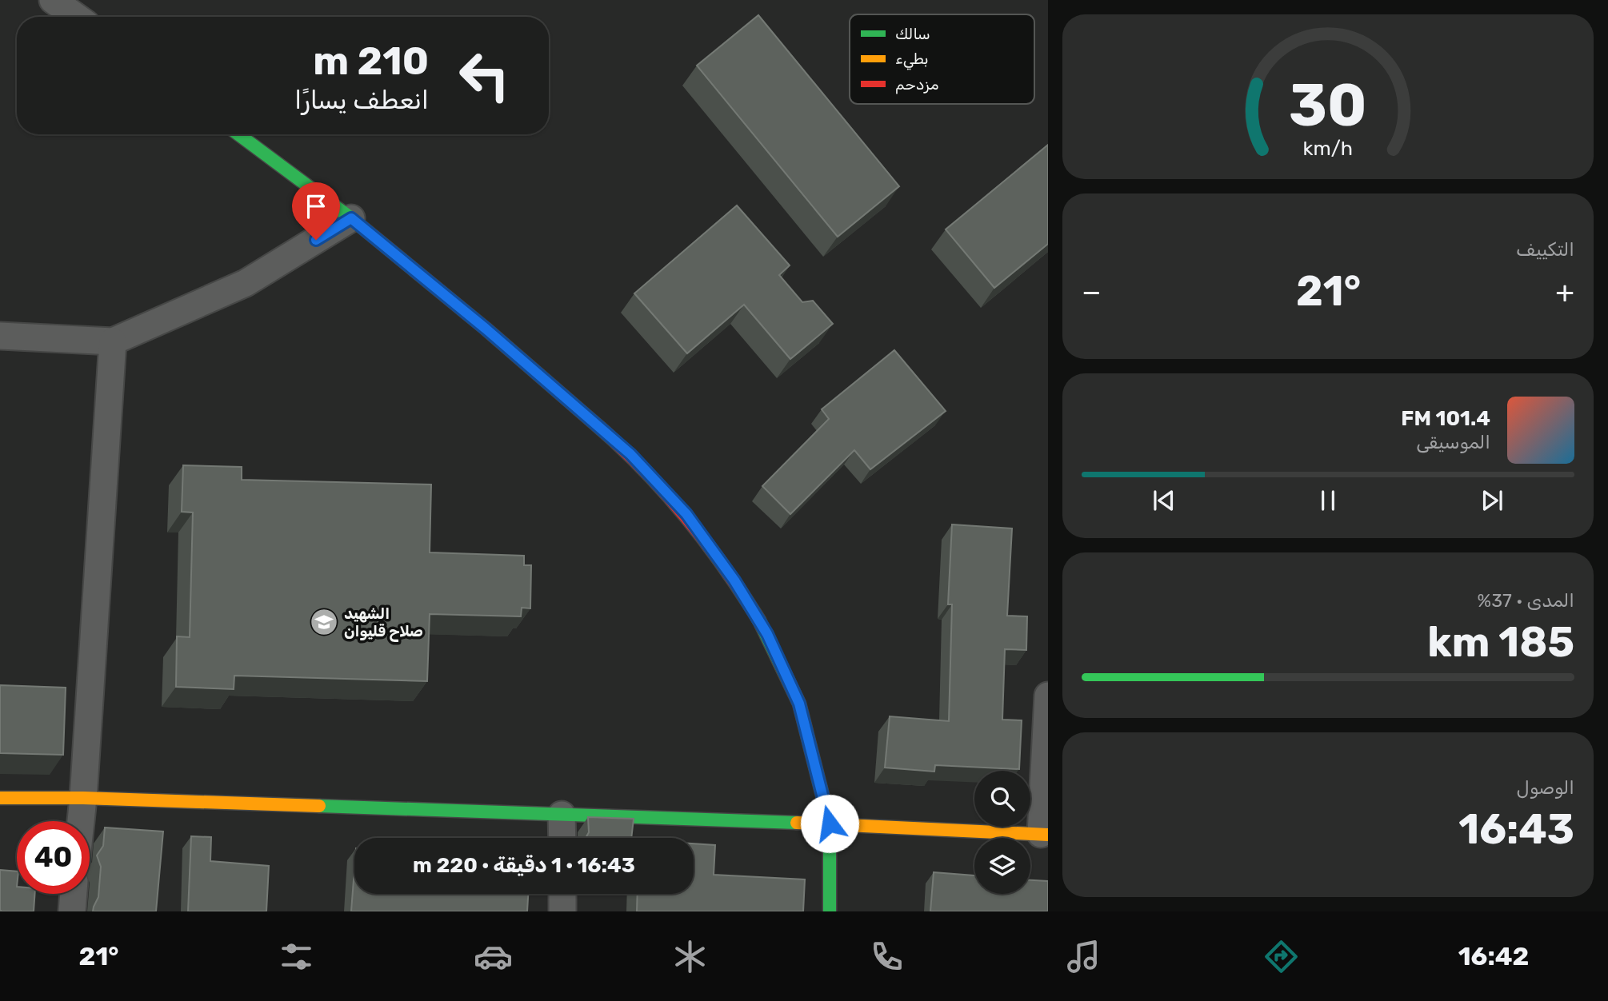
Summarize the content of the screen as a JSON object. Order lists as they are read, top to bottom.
{
  "places": {
    "school or university": ["الشهيد صلاح قليوان"]
  },
  "legend": ["سالك", "بطيء", "مزدحم"],
  "page": {
    "turn": ["210 m", "انعطف يسارًا"],
    "tile": [
      "التكييف",
      ["المدى · 37%", "185 km"],
      ["الوصول", "16:43"]
    ],
    "heat": ["−", "21°", "+"],
    "song": ["101.4 FM", "الموسيقى"],
    "limit": "40",
    "trip": "16:43 · 1 دقيقة · 220 m",
    "tabs": ["16:42", "21°"],
    "gauge": ["30", "km/h"]
  }
}
